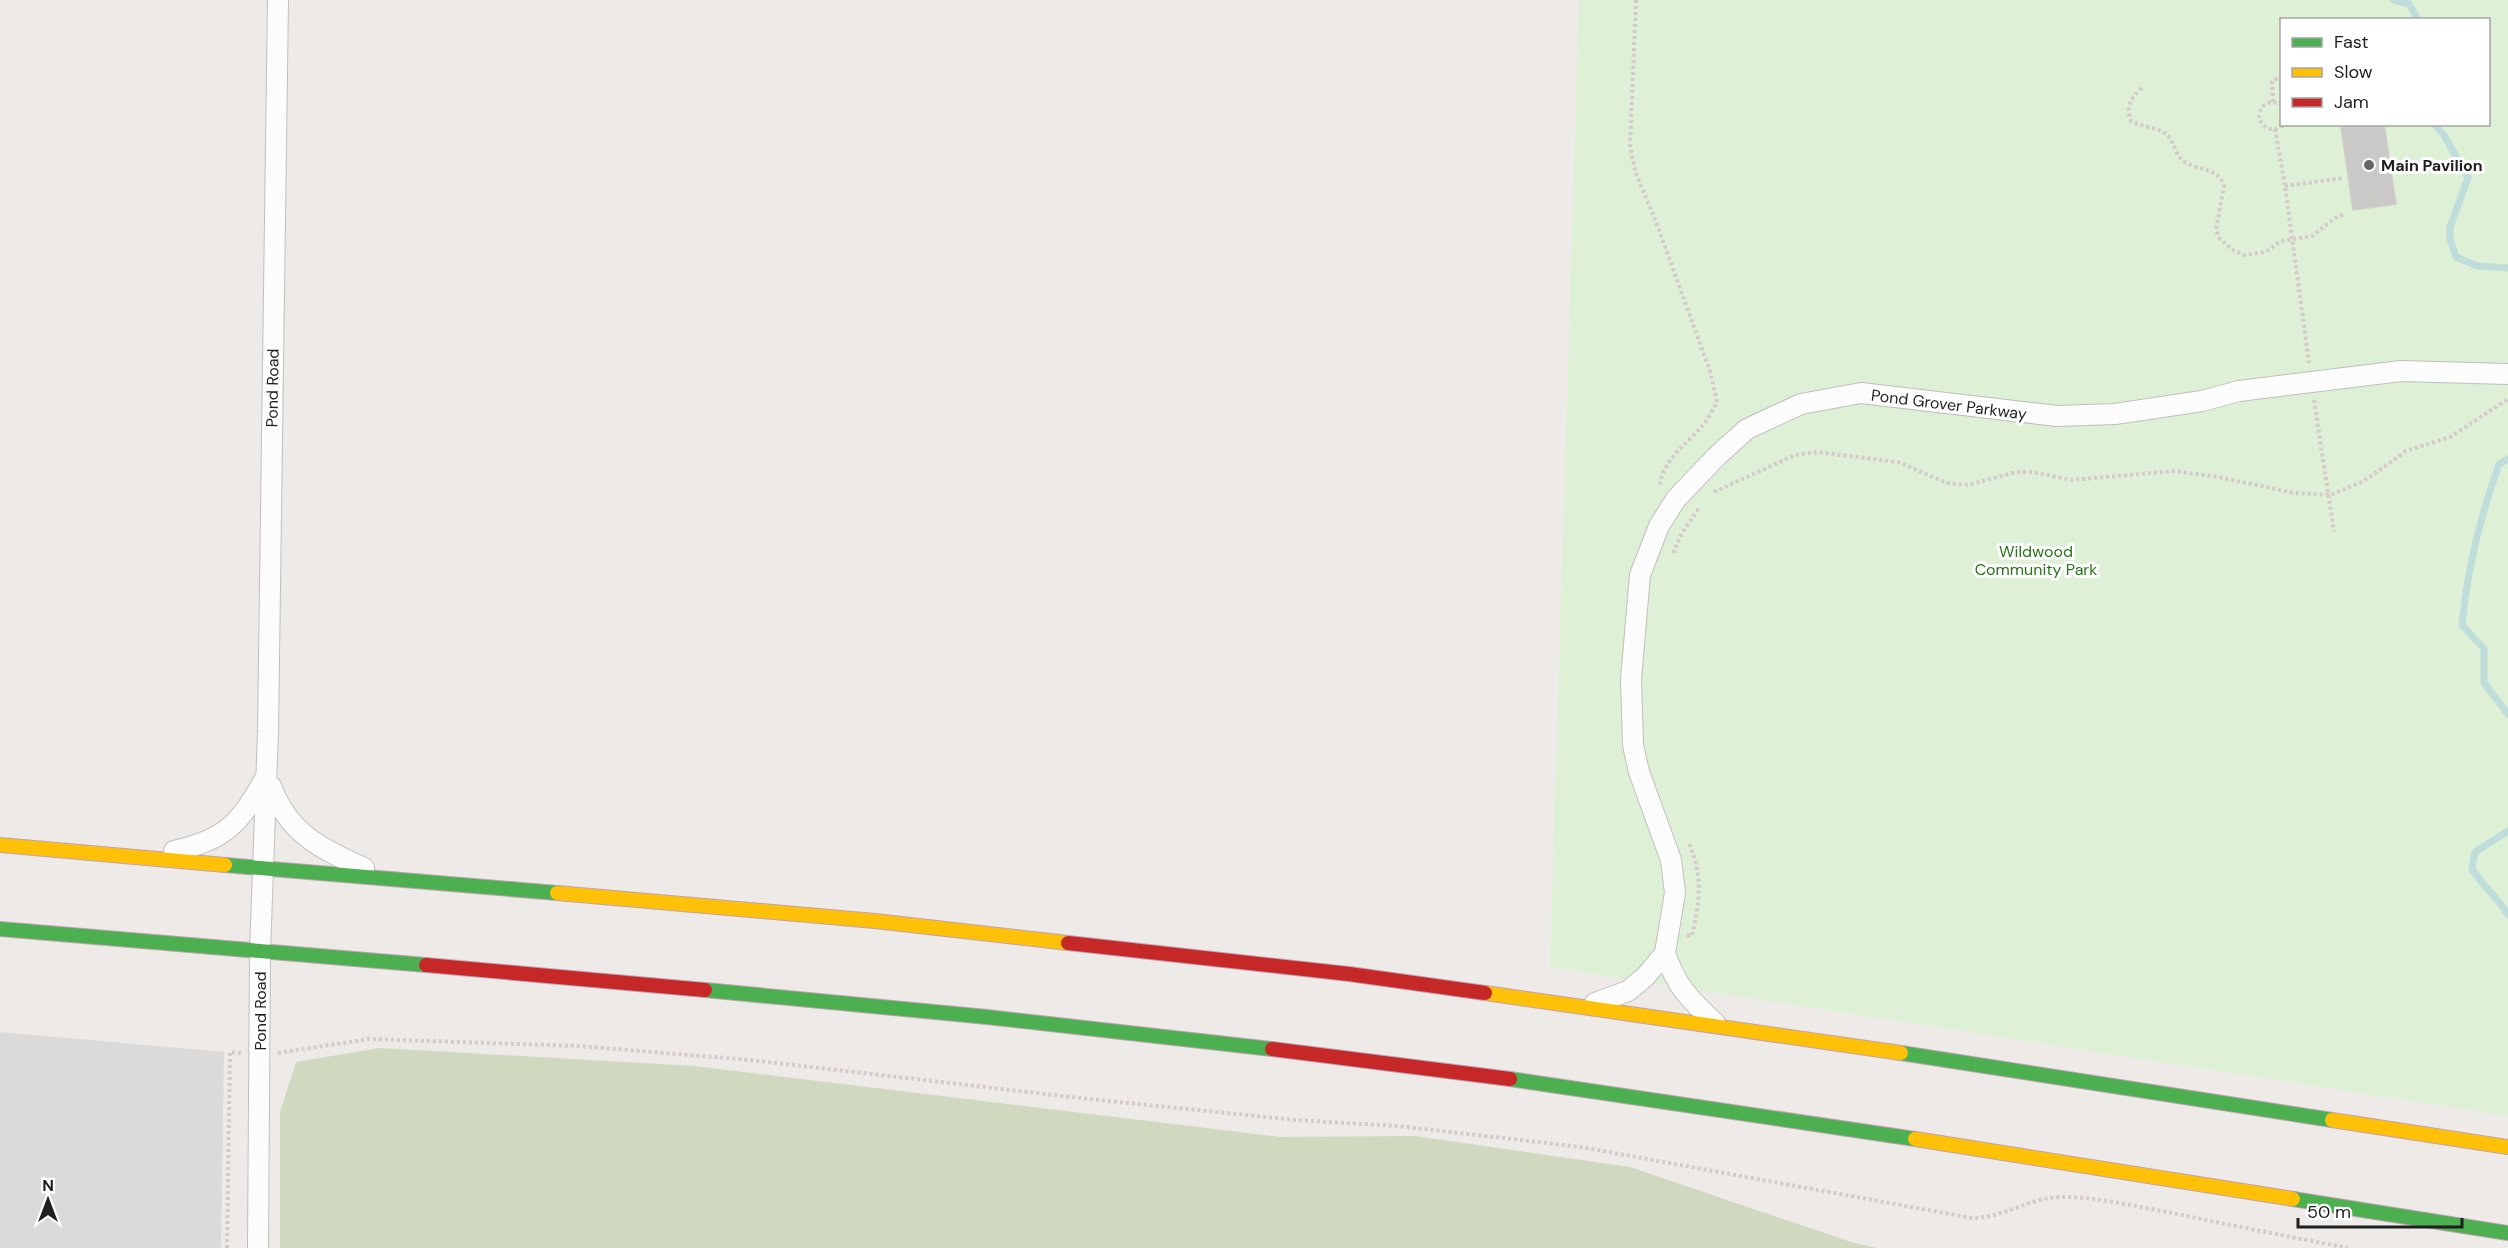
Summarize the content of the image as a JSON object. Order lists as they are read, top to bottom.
{
  "streets": {
    "street": ["Pond Road", "Pond Grover Parkway"]
  },
  "parks": ["Wildwood Community Park"],
  "places": ["Main Pavilion"],
  "legend": ["Fast", "Slow", "Jam"],
  "scale_bar": "50 m",
  "north": "top"
}
